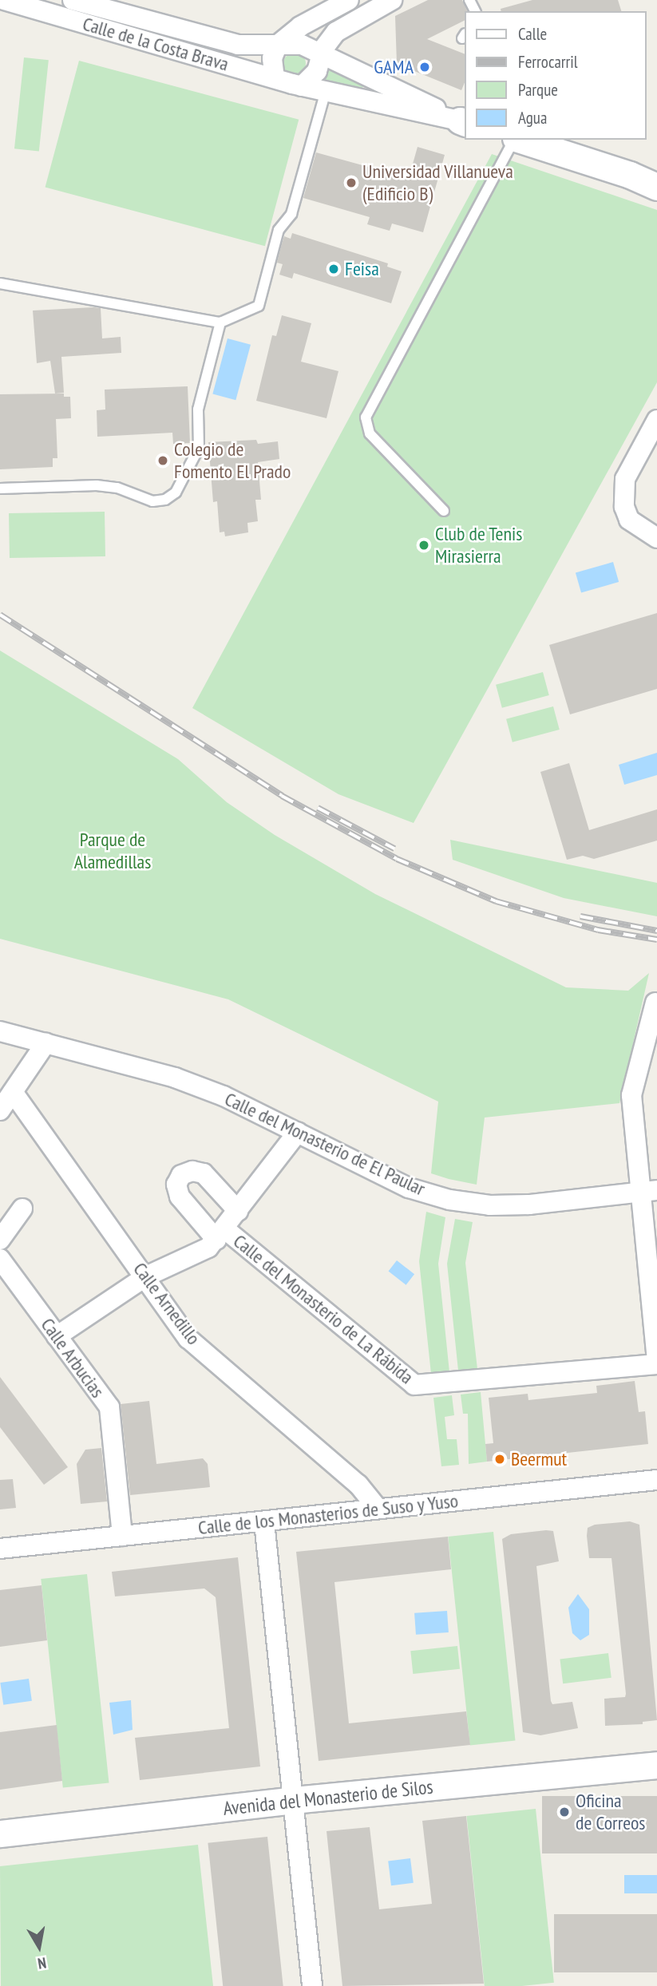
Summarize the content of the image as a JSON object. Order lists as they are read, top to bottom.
{
  "streets": {
    "street": [
      "Calle de la Costa Brava",
      "Calle del Monasterio de El Paular",
      "Calle Arnedillo",
      "Calle del Monasterio de La Rábida",
      "Calle Arbucias",
      "Calle de los Monasterios de Suso y Yuso",
      "Avenida del Monasterio de Silos"
    ]
  },
  "crossings": [
    ["Calle Arnedillo", "Calle de los Monasterios de Suso y Yuso"],
    ["Calle Arbucias", "Calle de los Monasterios de Suso y Yuso"]
  ],
  "parks": ["Parque de Alamedillas"],
  "places": [
    "GAMA",
    "Universidad Villanueva (Edificio B)",
    "Feisa",
    "Colegio de Fomento El Prado",
    "Club de Tenis Mirasierra",
    "Beermut",
    "Oficina de Correos"
  ],
  "legend": [
    "Calle",
    "Ferrocarril",
    "Parque",
    "Agua"
  ],
  "north": "bottom"
}
